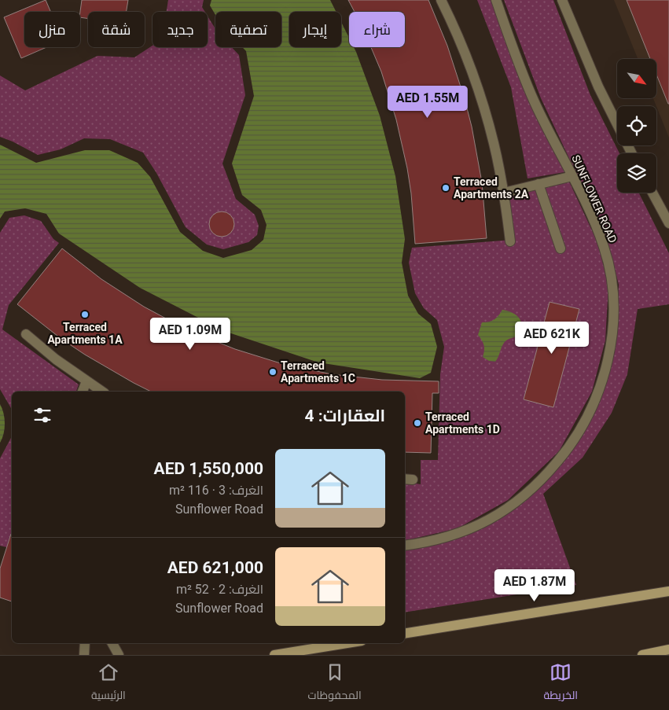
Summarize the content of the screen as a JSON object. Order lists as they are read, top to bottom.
{
  "streets": {
    "street": ["SUNFLOWER ROAD"]
  },
  "places": [
    "Terraced Apartments 2A",
    "Terraced Apartments 1A",
    "Terraced Apartments 1C",
    "Terraced Apartments 1D"
  ],
  "north": "bottom right",
  "page": {
    "chip": [
      "شراء",
      "إيجار",
      "تصفية",
      "جديد",
      "شقة",
      "منزل"
    ],
    "price": [
      "AED 1.55M",
      "AED 1.09M",
      "AED 621K",
      "AED 1.87M"
    ],
    "heading": "العقارات: 4",
    "list": [
      {
        "name": "AED 1,550,000",
        "note": "الغرف: 3 · 116 m² · Sunflower Road"
      },
      {
        "name": "AED 621,000",
        "note": "الغرف: 2 · 52 m² · Sunflower Road"
      }
    ],
    "tabs": ["الخريطة", "المحفوظات", "الرئيسية"]
  }
}
